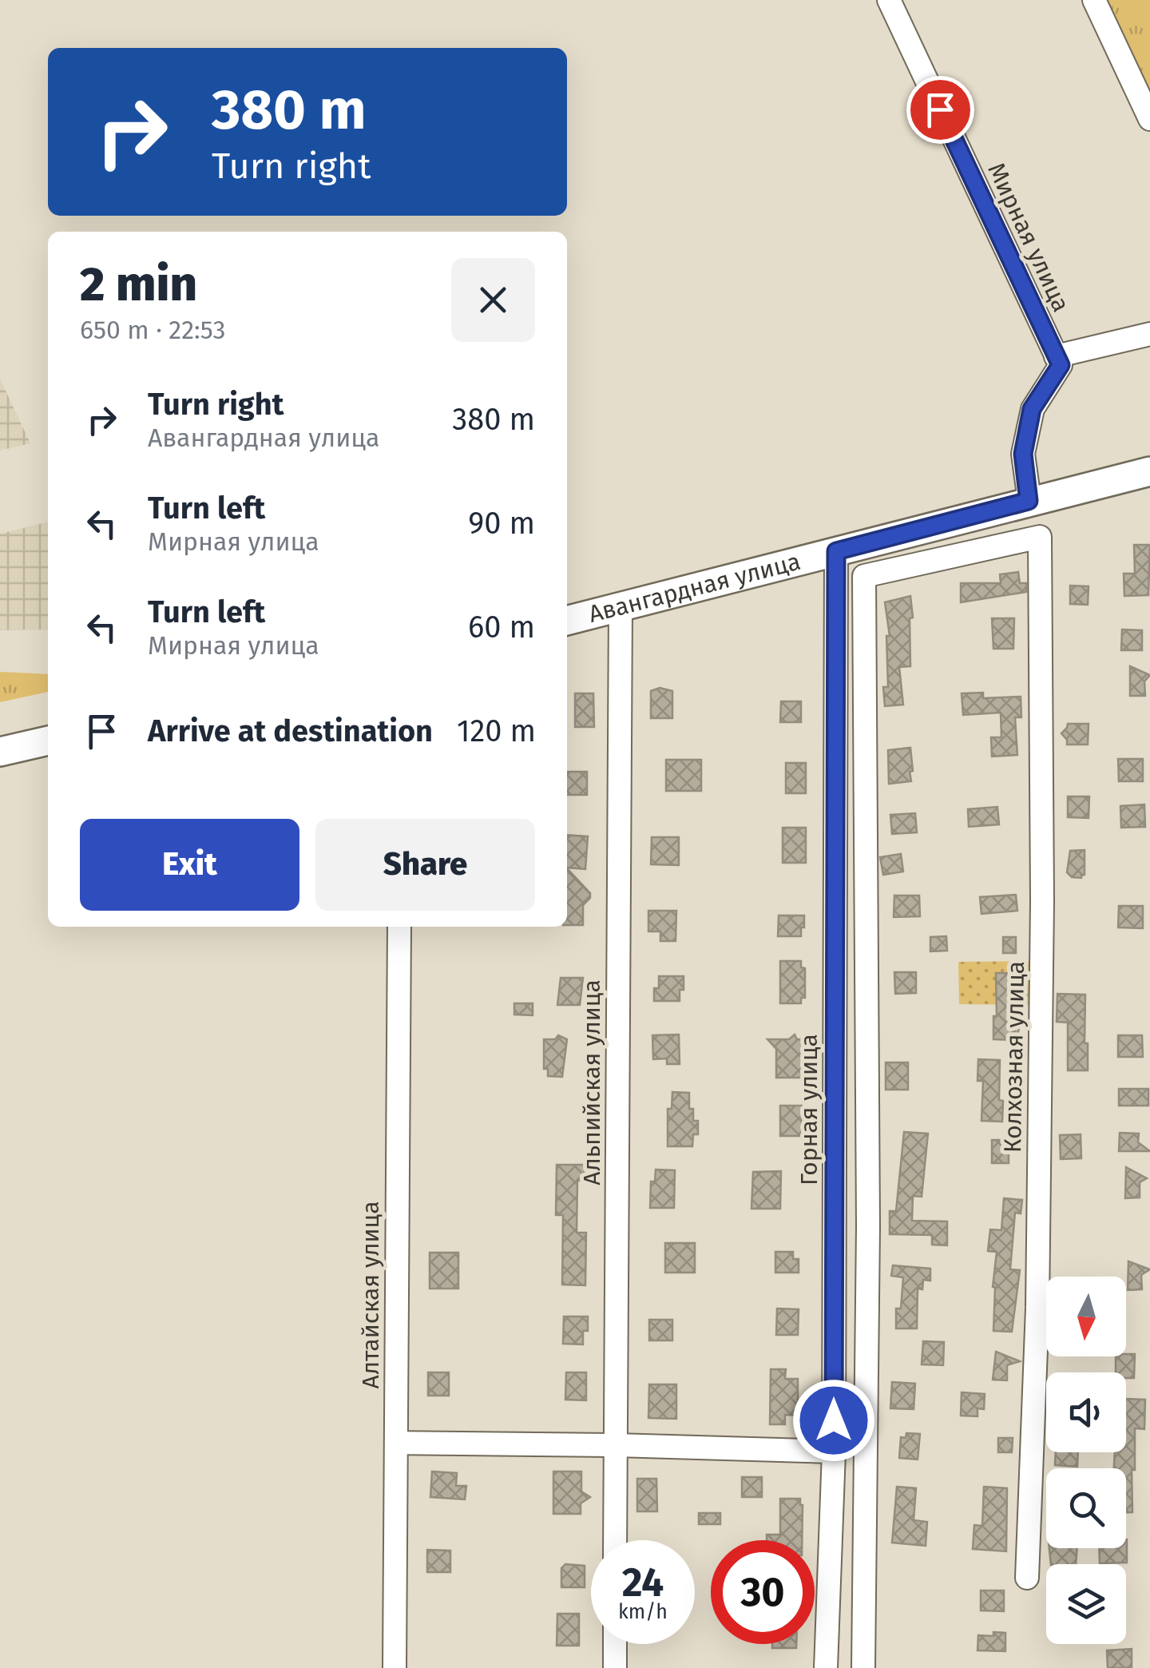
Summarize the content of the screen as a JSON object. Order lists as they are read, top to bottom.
{
  "streets": {
    "main road": ["Авангардная улица"],
    "street": [
      "Мирная улица",
      "Колхозная улица",
      "Альпийская улица",
      "Горная улица",
      "Алтайская улица"
    ]
  },
  "crossings": [
    ["Авангардная улица", "Альпийская улица"],
    ["Авангардная улица", "Горная улица"]
  ],
  "north": "bottom",
  "page": {
    "turn": ["380 m", "Turn right"],
    "heading": ["2 min", "650 m · 22:53"],
    "list": [
      {
        "name": "Turn right",
        "note": "Авангардная улица",
        "value": "380 m"
      },
      {
        "name": "Turn left",
        "note": "Мирная улица",
        "value": "90 m"
      },
      {
        "name": "Turn left",
        "note": "Мирная улица",
        "value": "60 m"
      },
      {
        "name": "Arrive at destination",
        "value": "120 m"
      }
    ],
    "buttons": ["Exit", "Share"],
    "speed": "24 km/h",
    "limit": "30"
  }
}
